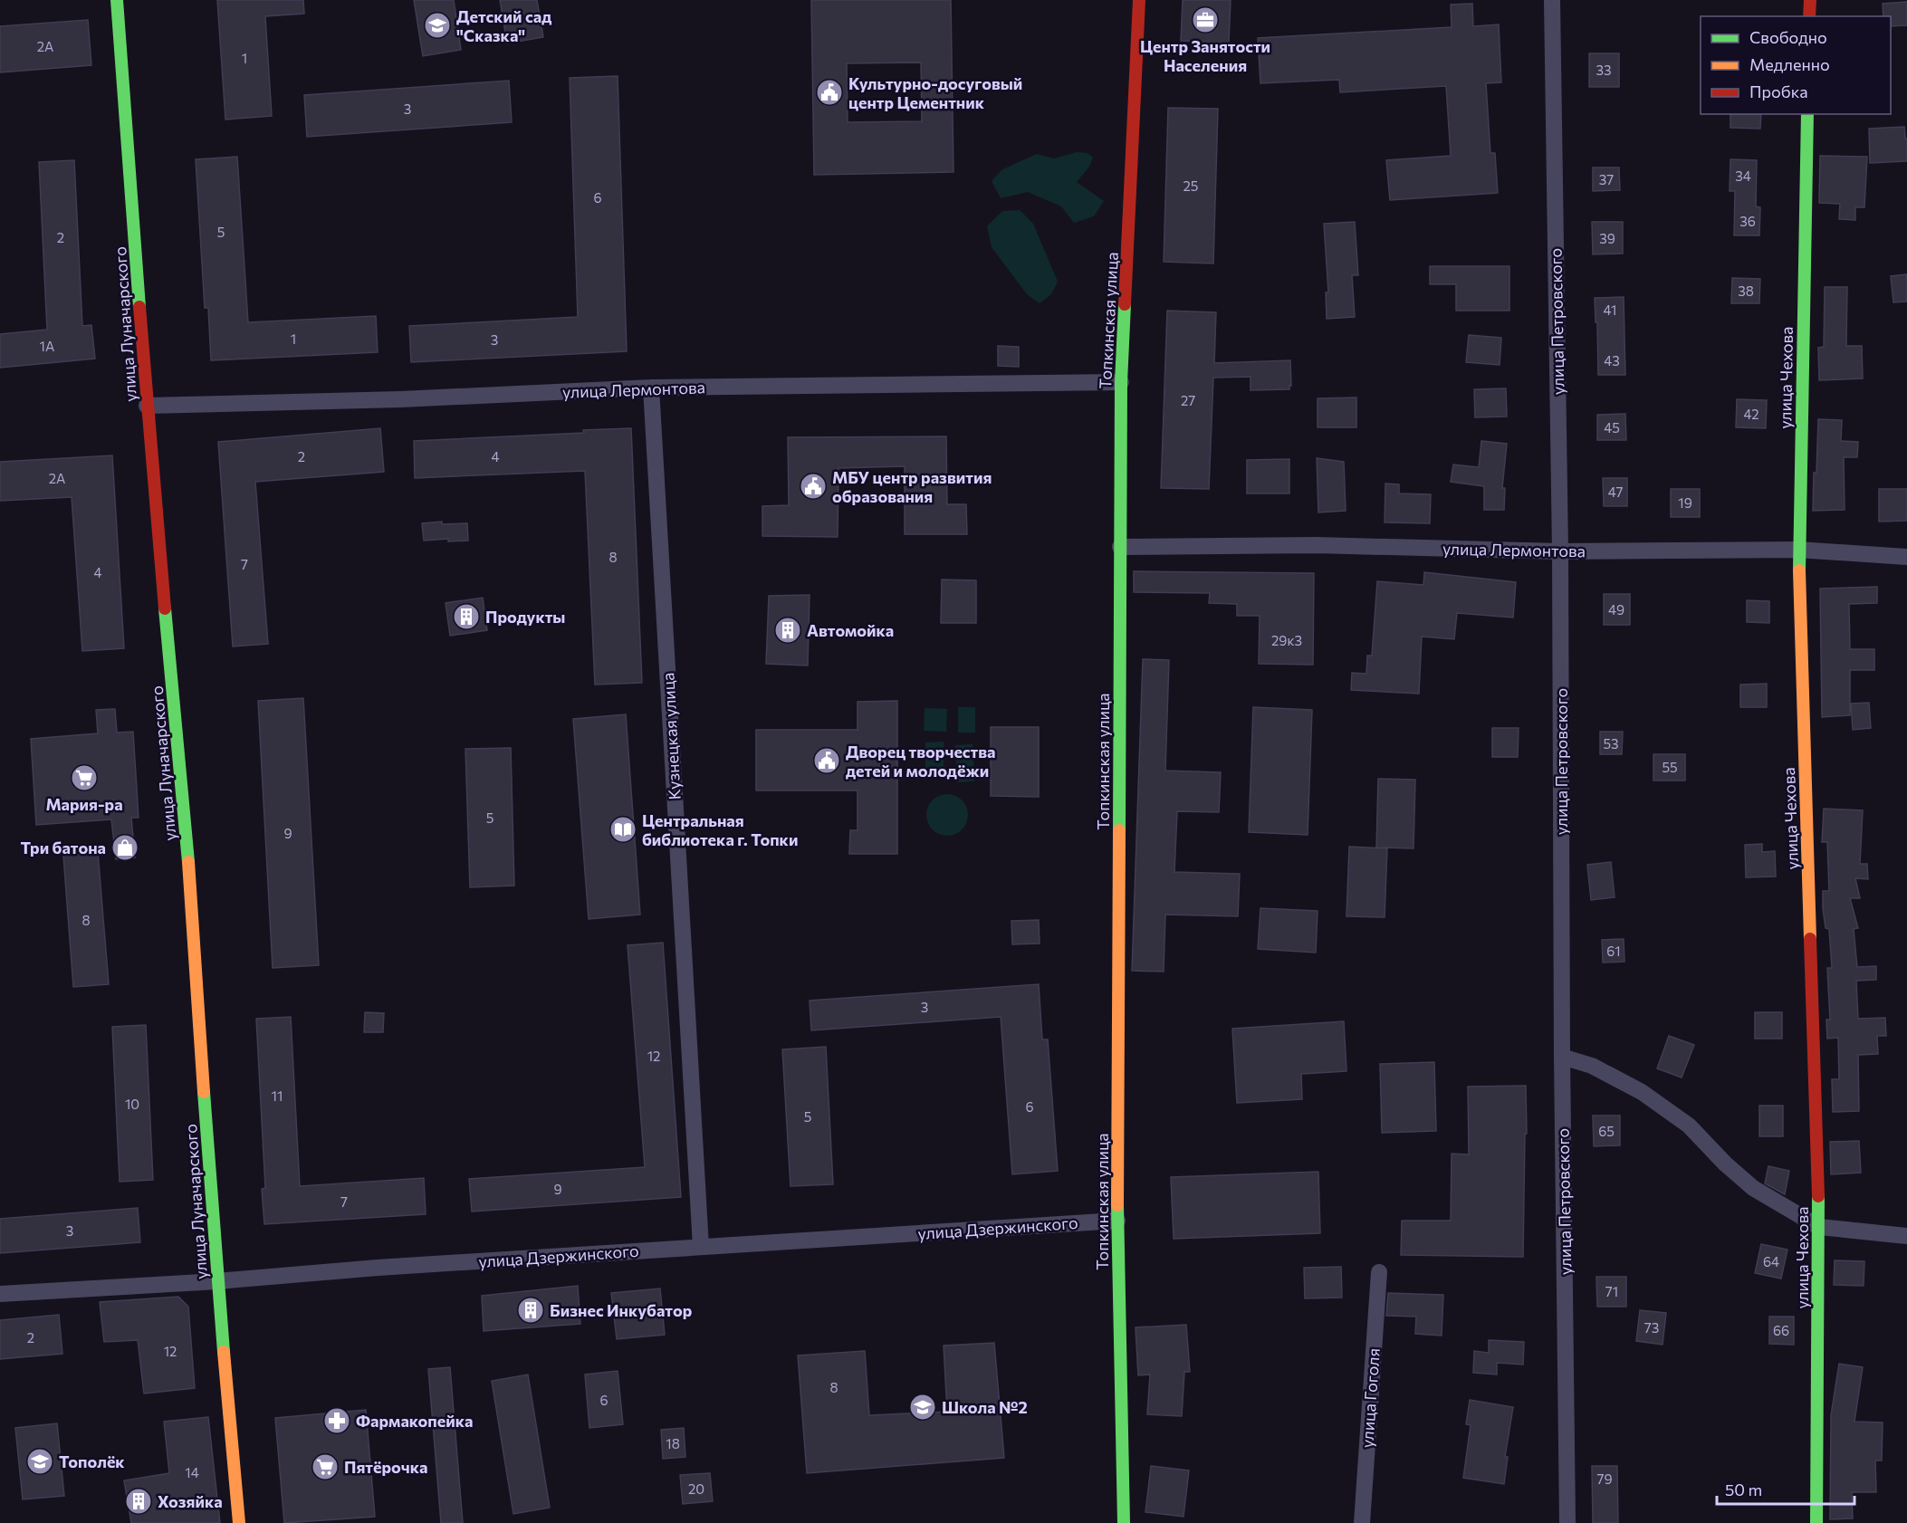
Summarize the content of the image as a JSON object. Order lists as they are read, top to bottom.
{
  "streets": {
    "street": [
      "Топкинская улица",
      "улица Петровского",
      "улица Луначарского",
      "улица Чехова",
      "улица Лермонтова",
      "Кузнецкая улица",
      "улица Дзержинского",
      "улица Гоголя"
    ]
  },
  "crossings": [
    ["Топкинская улица", "улица Лермонтова"],
    ["Топкинская улица", "улица Дзержинского"],
    ["улица Петровского", "улица Лермонтова"],
    ["улица Луначарского", "улица Лермонтова"],
    ["улица Луначарского", "улица Дзержинского"],
    ["улица Чехова", "улица Лермонтова"],
    ["улица Лермонтова", "Кузнецкая улица"],
    ["Кузнецкая улица", "улица Дзержинского"]
  ],
  "places": {
    "office": ["Центр Занятости Населения"],
    "school or university": ["Детский сад \"Сказка\"", "Школа №2", "Тополёк"],
    "public building": ["Культурно-досуговый центр Цементник", "МБУ центр развития образования", "Дворец творчества детей и молодёжи"],
    "building": [
      "Продукты",
      "Автомойка",
      "Бизнес Инкубатор",
      "Хозяйка"
    ],
    "supermarket": ["Мария-ра", "Пятёрочка"],
    "library": ["Центральная библиотека г. Топки"],
    "shop": ["Три батона"],
    "pharmacy": ["Фармакопейка"]
  },
  "house_numbers": [
    "2А",
    "1",
    "33",
    "3",
    "34",
    "37",
    "25",
    "6",
    "36",
    "5",
    "2",
    "39",
    "38",
    "41",
    "1",
    "3",
    "1А",
    "43",
    "27",
    "42",
    "45",
    "2",
    "4",
    "2А",
    "47",
    "19",
    "8",
    "7",
    "4",
    "49",
    "29к3",
    "53",
    "55",
    "5",
    "9",
    "8",
    "61",
    "3",
    "12",
    "11",
    "10",
    "6",
    "5",
    "65",
    "9",
    "7",
    "3",
    "64",
    "71",
    "73",
    "66",
    "2",
    "12",
    "8",
    "6",
    "18",
    "14",
    "79",
    "20"
  ],
  "legend": ["Свободно", "Медленно", "Пробка"],
  "scale_bar": "50 m"
}
